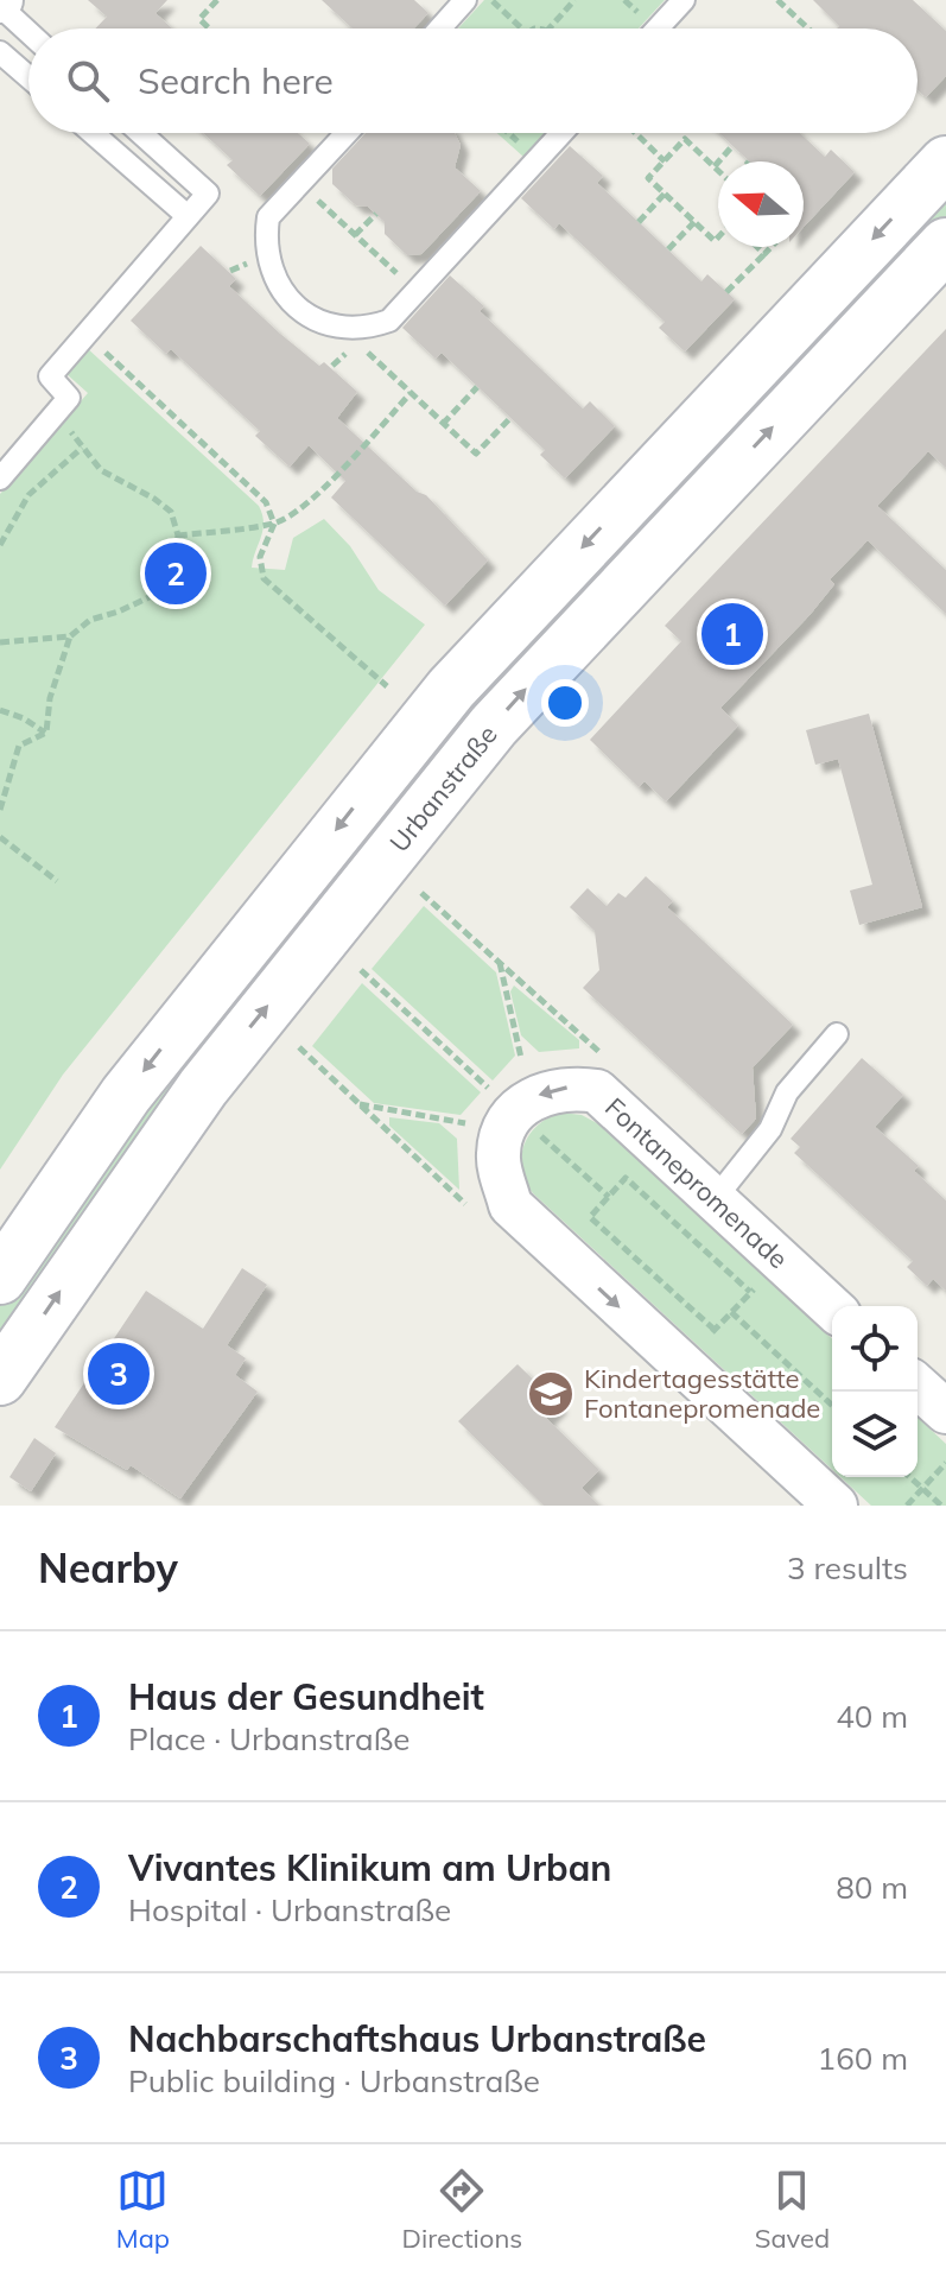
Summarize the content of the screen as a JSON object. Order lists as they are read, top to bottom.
{
  "streets": {
    "main road": ["Urbanstraße"],
    "street": ["Fontanepromenade"]
  },
  "places": {
    "school or university": ["Kindertagesstätte Fontanepromenade"]
  },
  "north": "left",
  "page": {
    "search": "Search here",
    "pins": ["2", "1", "3"],
    "heading": ["Nearby", "3 results"],
    "list": [
      {
        "mark": "1",
        "name": "Haus der Gesundheit",
        "note": "Place · Urbanstraße",
        "value": "40 m"
      },
      {
        "mark": "2",
        "name": "Vivantes Klinikum am Urban",
        "note": "Hospital · Urbanstraße",
        "value": "80 m"
      },
      {
        "mark": "3",
        "name": "Nachbarschaftshaus Urbanstraße",
        "note": "Public building · Urbanstraße",
        "value": "160 m"
      }
    ],
    "nav": ["Map", "Directions", "Saved"]
  }
}
